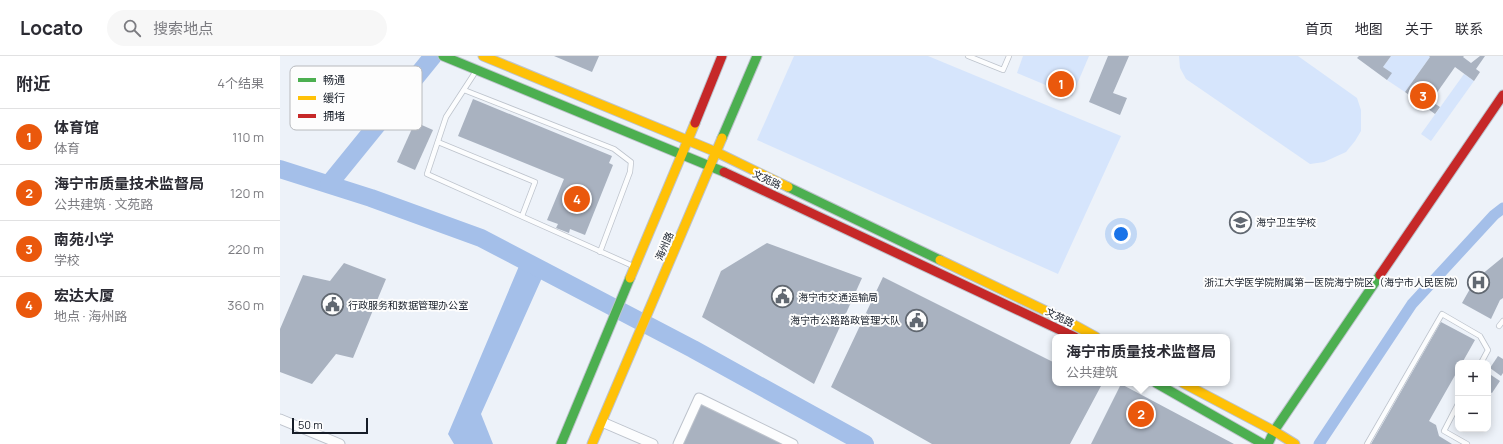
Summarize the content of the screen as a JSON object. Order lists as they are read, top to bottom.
{
  "streets": {
    "main road": ["文苑路", "海州路"]
  },
  "crossings": [
    ["文苑路", "海州路"]
  ],
  "places": {
    "school or university": ["海宁卫生学校"],
    "hospital": ["浙江大学医学院附属第一医院海宁院区（海宁市人民医院）"],
    "public building": ["海宁市交通运输局", "行政服务和数据管理办公室", "海宁市公路路政管理大队"]
  },
  "legend": ["畅通", "缓行", "拥堵"],
  "scale_bar": "50 m",
  "page": {
    "header": "Locato",
    "search": "搜索地点",
    "nav": [
      "首页",
      "地图",
      "关于",
      "联系"
    ],
    "heading": ["附近", "4个结果"],
    "pins": [
      "1",
      "3",
      "4",
      "2"
    ],
    "list": [
      {
        "mark": "1",
        "name": "体育馆",
        "note": "体育",
        "value": "110 m"
      },
      {
        "mark": "2",
        "name": "海宁市质量技术监督局",
        "note": "公共建筑 · 文苑路",
        "value": "120 m"
      },
      {
        "mark": "3",
        "name": "南苑小学",
        "note": "学校",
        "value": "220 m"
      },
      {
        "mark": "4",
        "name": "宏达大厦",
        "note": "地点 · 海州路",
        "value": "360 m"
      }
    ],
    "popup": ["海宁市质量技术监督局", "公共建筑"],
    "map_buttons": ["+", "−"],
    "scale": "50 m"
  }
}
